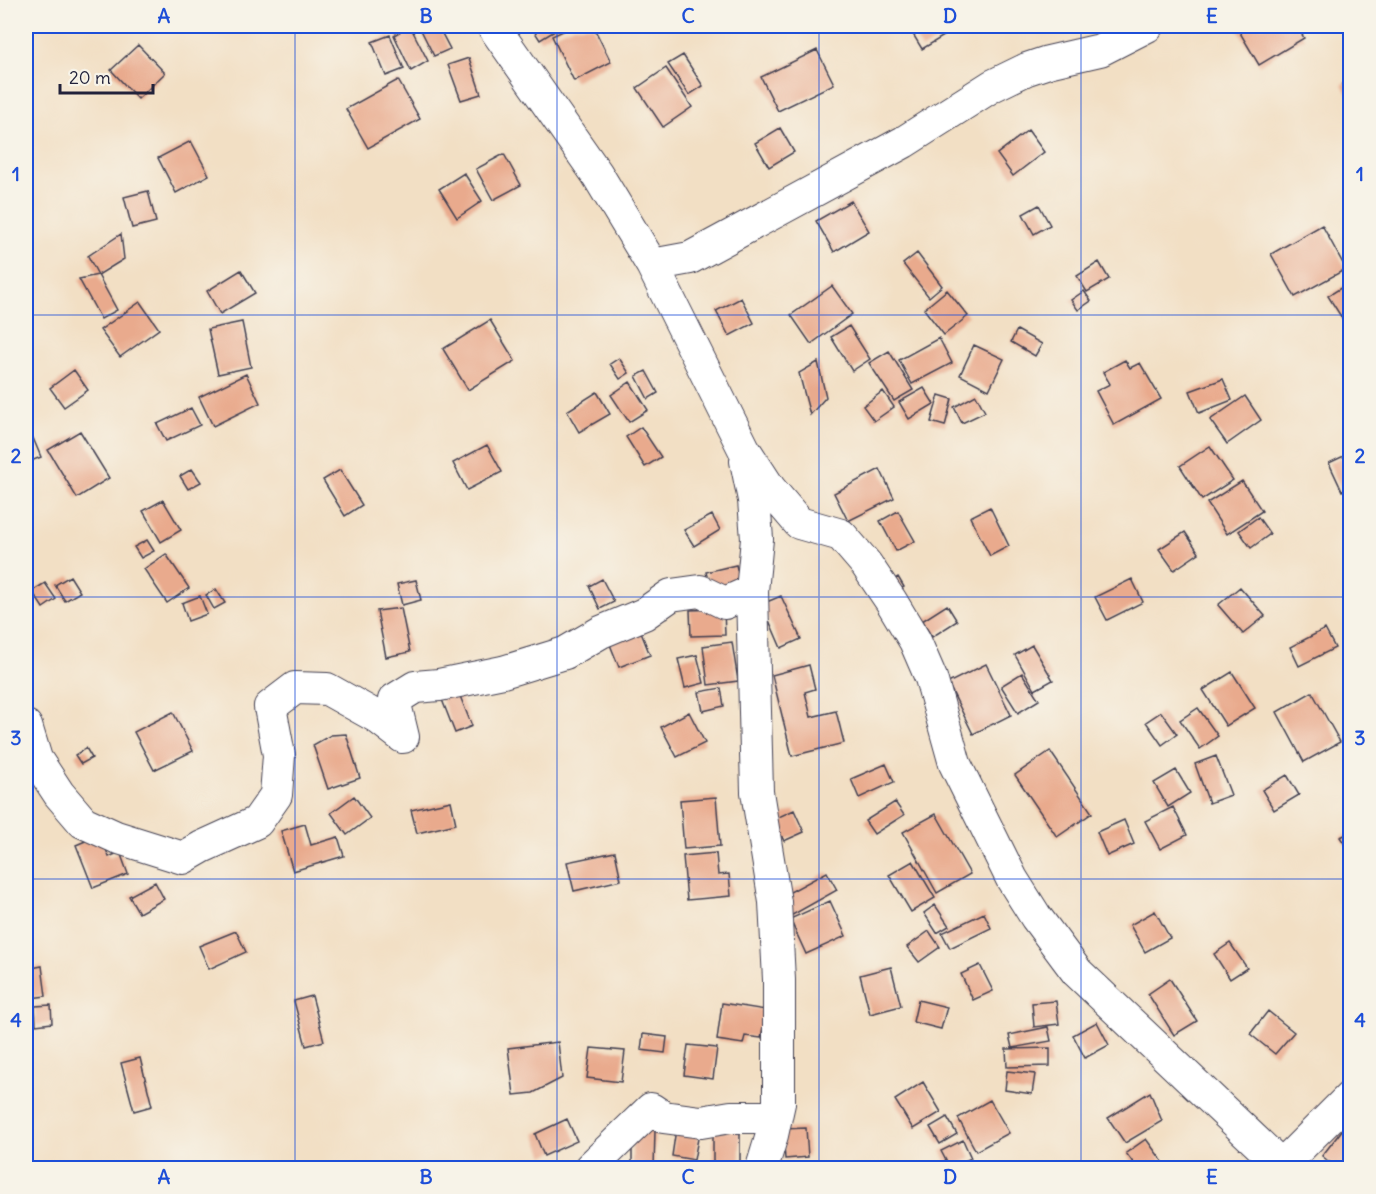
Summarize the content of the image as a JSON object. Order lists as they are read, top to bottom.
{
  "scale_bar": "20 m",
  "grid": {
    "columns": [
      "A",
      "B",
      "C",
      "D",
      "E"
    ],
    "rows": [
      "1",
      "2",
      "3",
      "4"
    ]
  }
}
